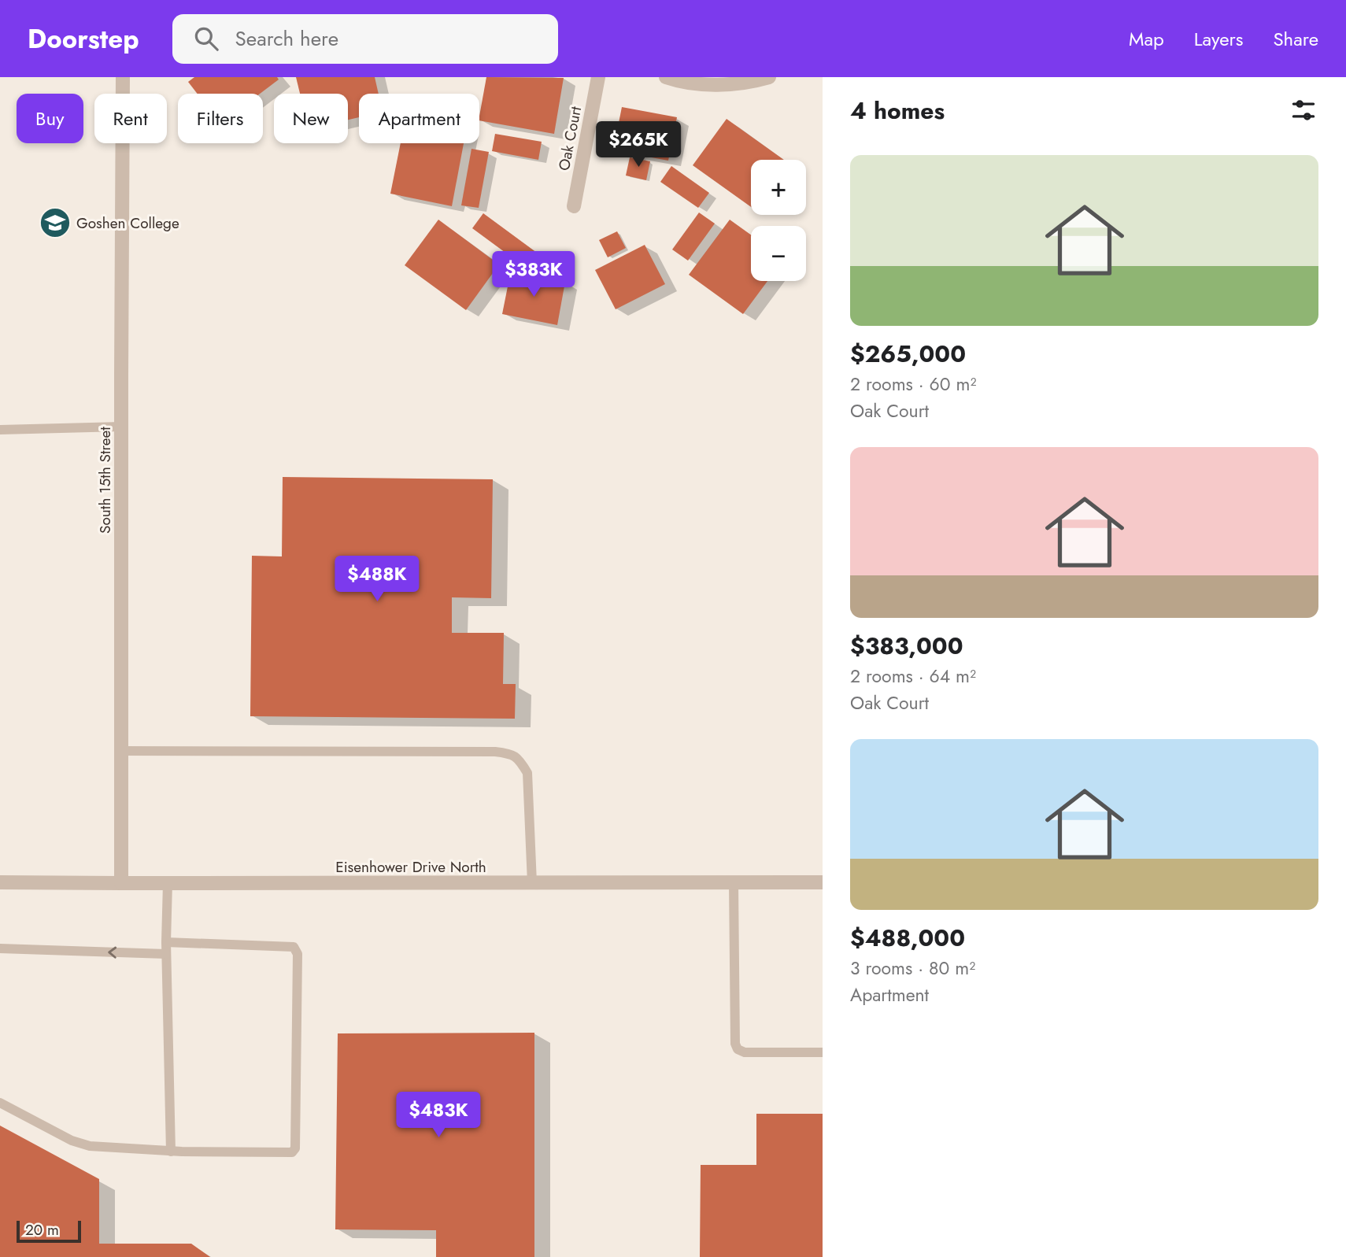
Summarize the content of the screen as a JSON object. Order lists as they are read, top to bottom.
{
  "streets": {
    "street": ["Oak Court", "South 15th Street", "Eisenhower Drive North"]
  },
  "crossings": [
    ["South 15th Street", "Eisenhower Drive North"]
  ],
  "places": {
    "school or university": ["Goshen College"]
  },
  "scale_bar": "20 m",
  "page": {
    "header": "Doorstep",
    "search": "Search here",
    "nav": ["Map", "Layers", "Share"],
    "heading": "4 homes",
    "chip": [
      "Buy",
      "Rent",
      "Filters",
      "New",
      "Apartment"
    ],
    "price": [
      "$265K",
      "$383K",
      "$488K",
      "$483K"
    ],
    "list": [
      {
        "name": "$265,000",
        "note": "2 rooms · 60 m² · Oak Court"
      },
      {
        "name": "$383,000",
        "note": "2 rooms · 64 m² · Oak Court"
      },
      {
        "name": "$488,000",
        "note": "3 rooms · 80 m² · Apartment"
      }
    ],
    "map_buttons": ["+", "−"],
    "scale": "20 m"
  }
}
